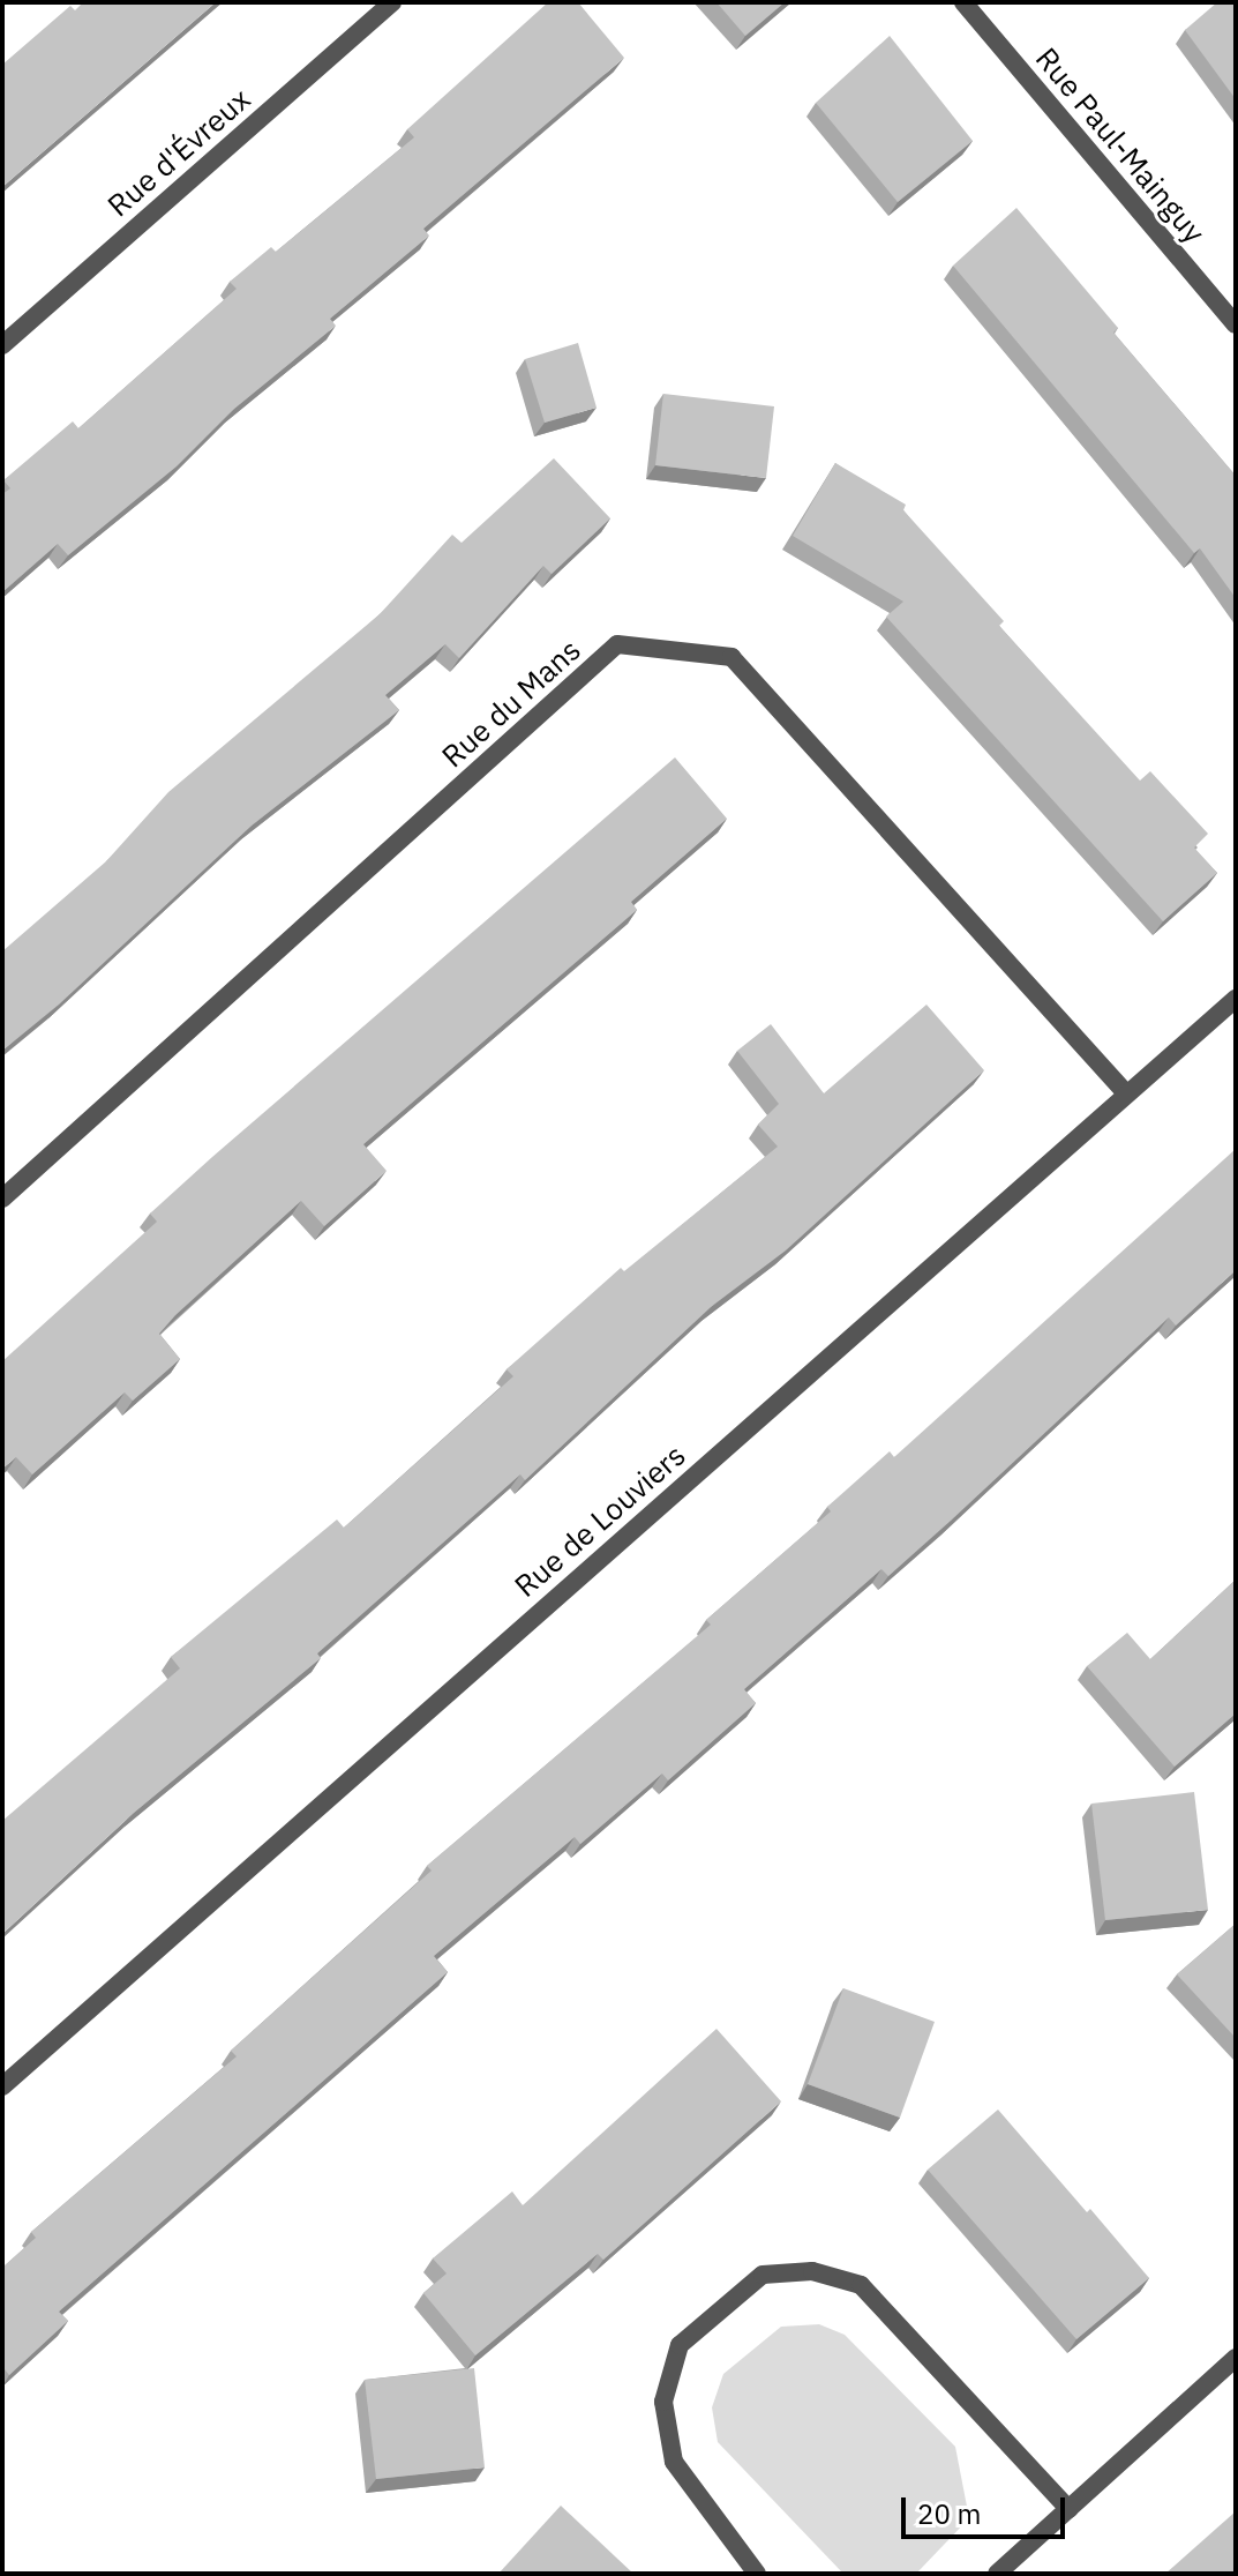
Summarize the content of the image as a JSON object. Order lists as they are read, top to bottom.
{
  "streets": {
    "street": [
      "Rue Paul-Mainguy",
      "Rue d'Évreux",
      "Rue du Mans",
      "Rue de Louviers"
    ]
  },
  "crossings": [
    ["Rue du Mans", "Rue de Louviers"]
  ],
  "scale_bar": "20 m"
}
